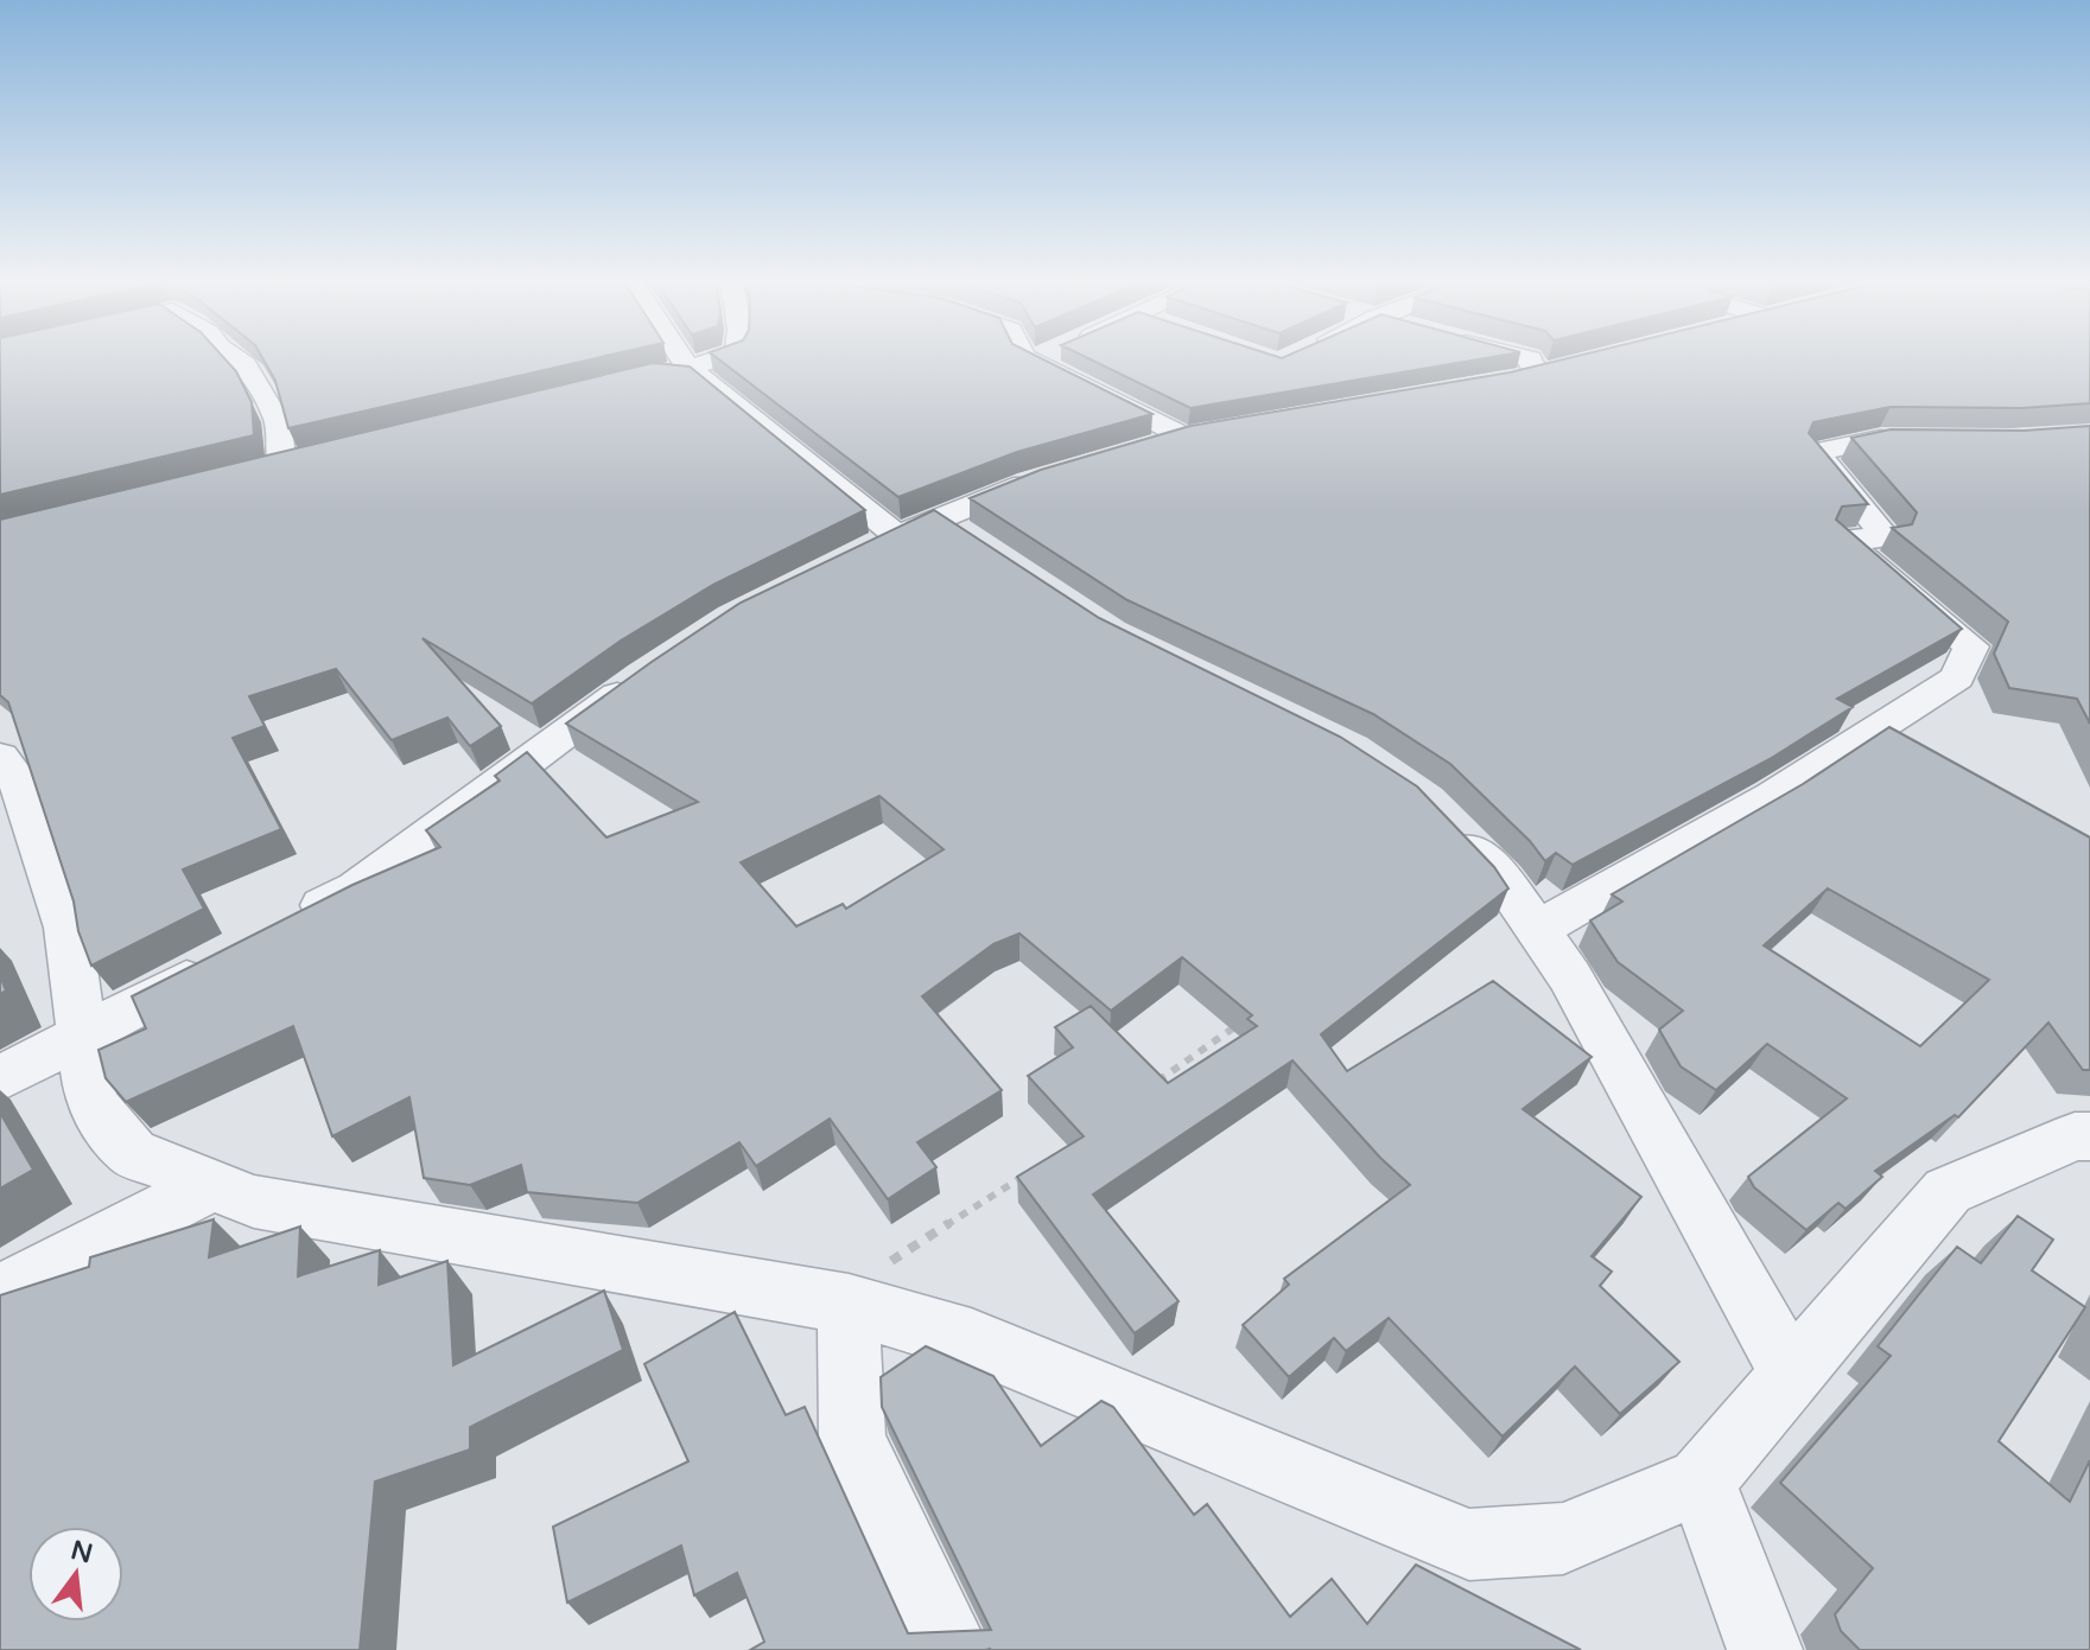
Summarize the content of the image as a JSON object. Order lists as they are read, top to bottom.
{
  "north": "top"
}
